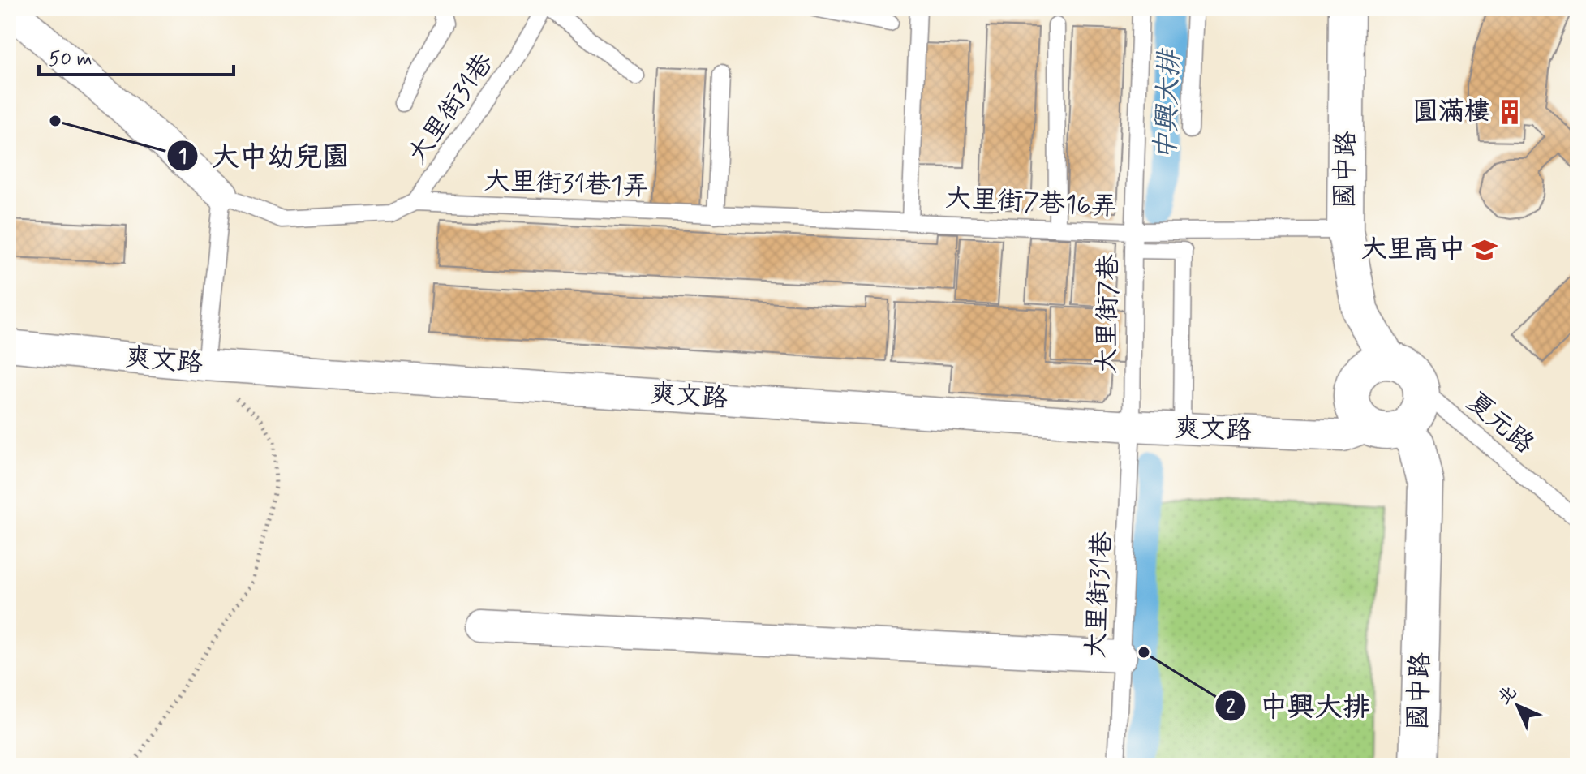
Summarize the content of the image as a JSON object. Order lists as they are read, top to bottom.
{
  "streets": {
    "street": ["國中路", "爽文路"],
    "lane": [
      "大里街31巷",
      "大里街31巷1弄",
      "大里街7巷16弄",
      "大里街7巷",
      "夏元路"
    ]
  },
  "crossings": [
    ["大里街31巷", "大里街31巷1弄"],
    ["大里街31巷", "大里街7巷"],
    ["大里街31巷", "爽文路"],
    ["國中路", "大里街7巷16弄"],
    ["國中路", "爽文路"],
    ["國中路", "夏元路"],
    ["大里街31巷1弄", "大里街7巷16弄"],
    ["大里街7巷16弄", "大里街7巷"],
    ["大里街7巷", "爽文路"],
    ["爽文路", "夏元路"]
  ],
  "water": ["中興大排"],
  "places": {
    "building": ["圓滿樓"],
    "other": ["大中幼兒園", "中興大排"],
    "school or university": ["大里高中"]
  },
  "scale_bar": "50 m",
  "north": "top left"
}
